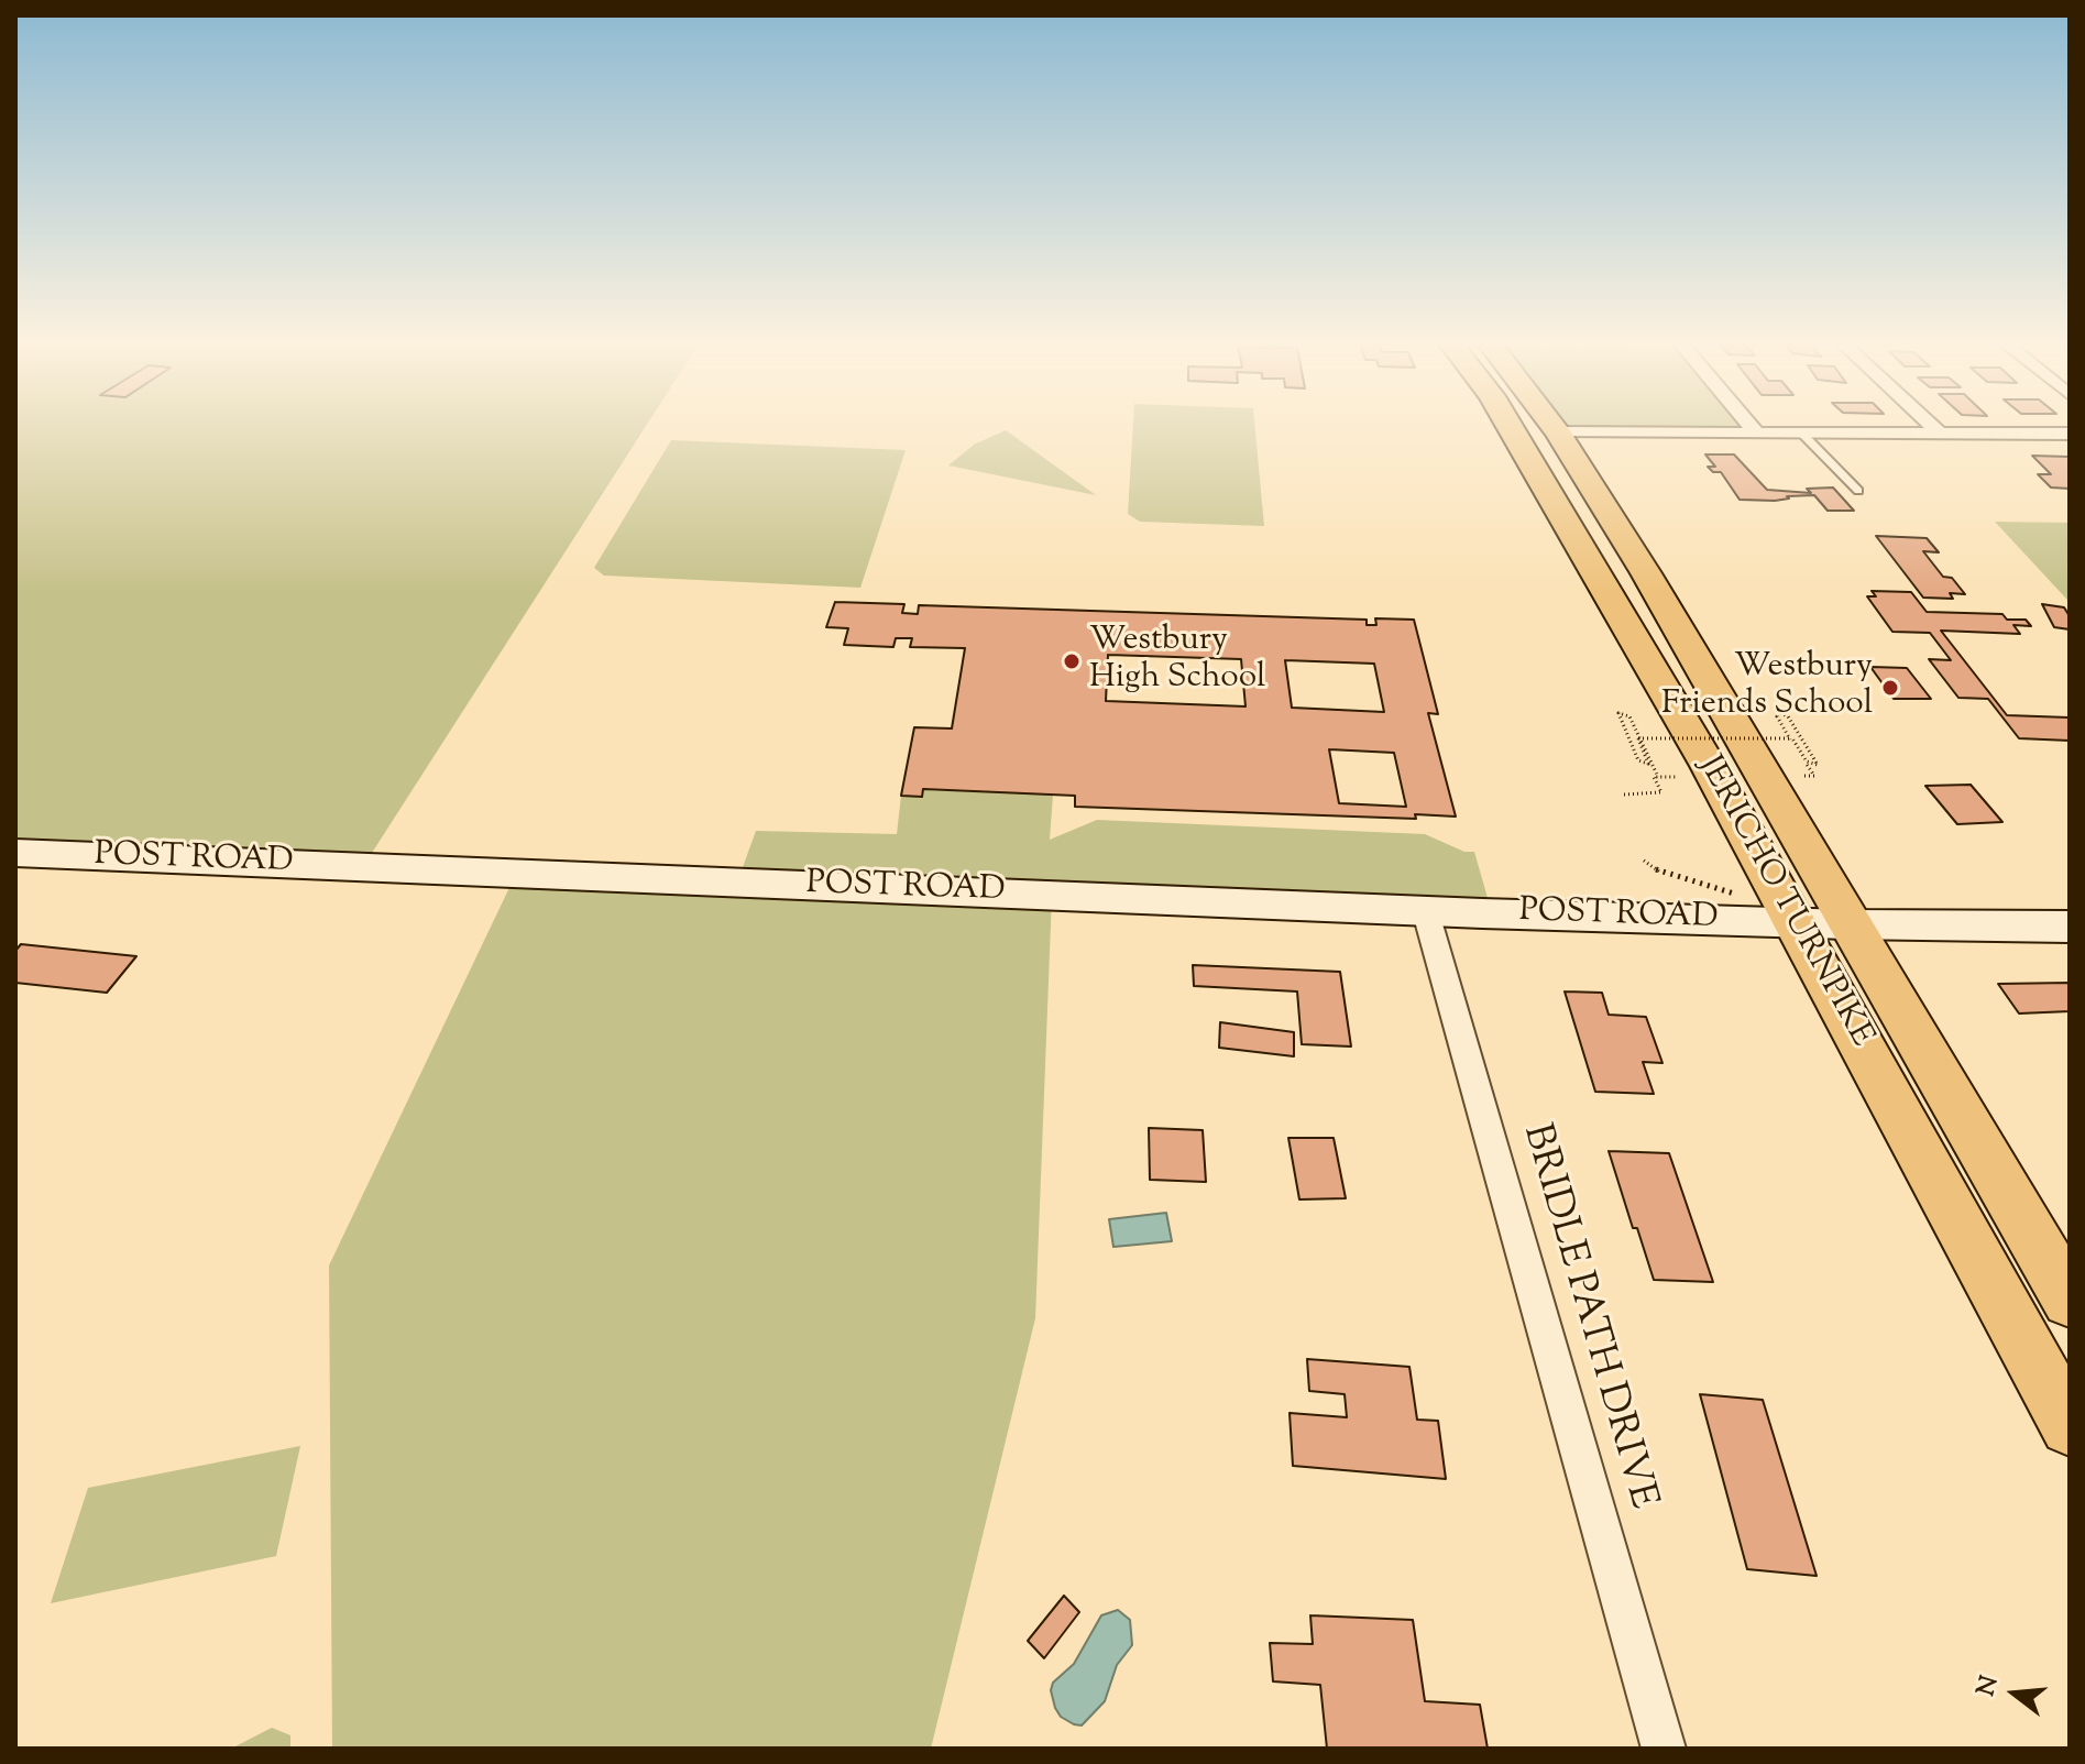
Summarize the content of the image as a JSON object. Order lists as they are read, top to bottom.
{
  "streets": {
    "main road": ["POST ROAD", "JERICHO TURNPIKE"],
    "street": ["BRIDLE PATH DRIVE"]
  },
  "crossings": [
    ["POST ROAD", "JERICHO TURNPIKE"],
    ["POST ROAD", "BRIDLE PATH DRIVE"]
  ],
  "places": ["Westbury High School", "Westbury Friends School"],
  "north": "left"
}
